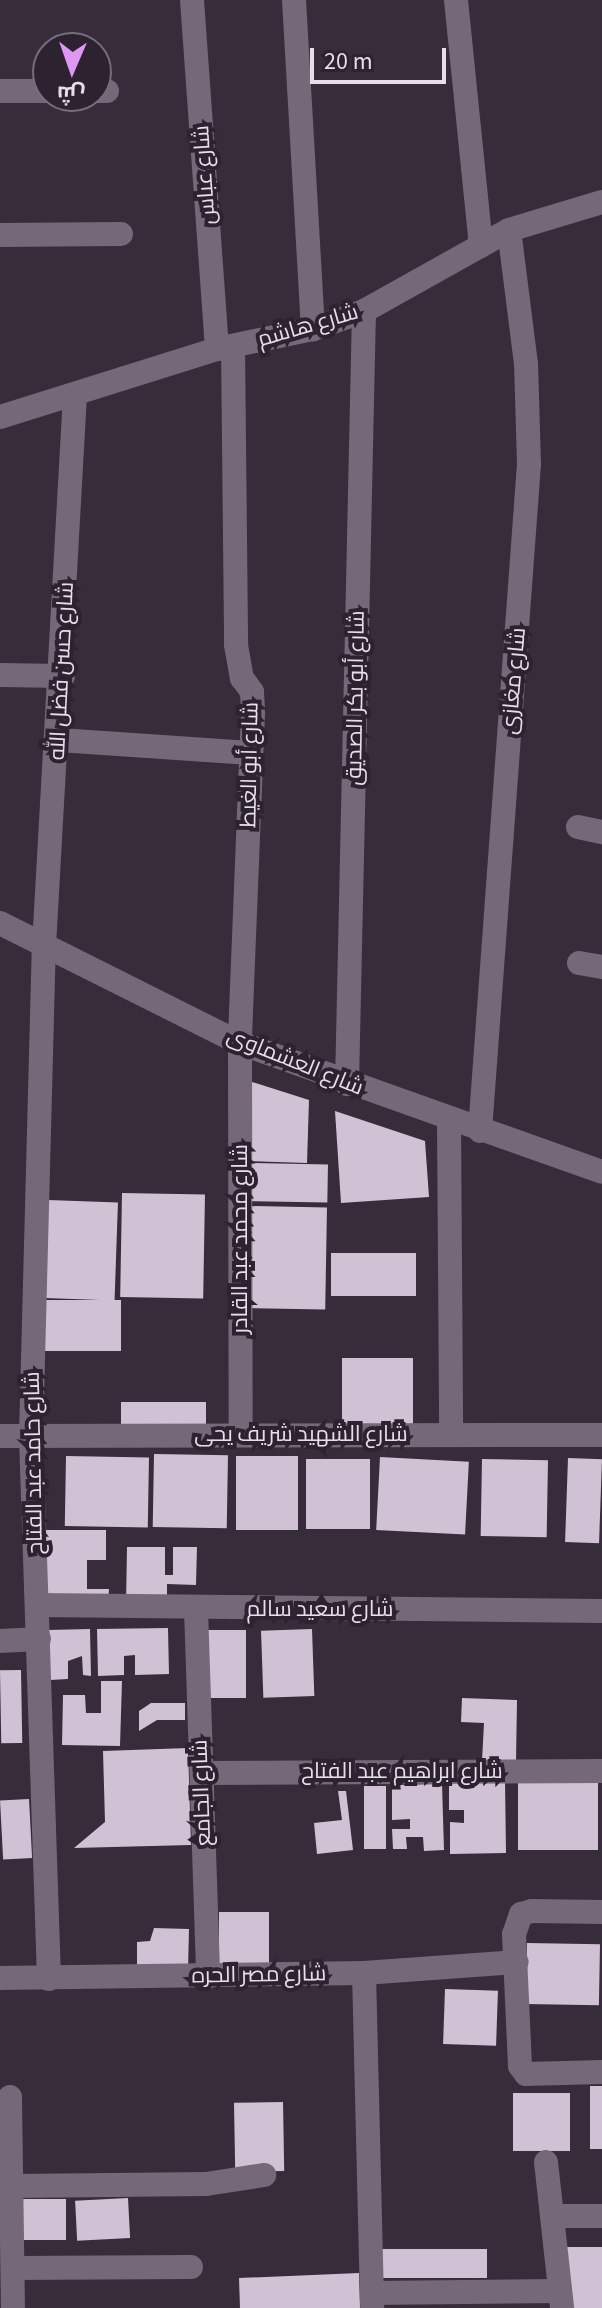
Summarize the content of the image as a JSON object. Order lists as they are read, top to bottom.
{
  "streets": {
    "street": [
      "شارع عباس",
      "شارع هاشم",
      "شارع حسن فضل الله",
      "شارع مغازى",
      "شارع أبو بكر الصديق",
      "شارع أبو الغيط",
      "شارع العشماوى",
      "شارع محمد عبد القادر",
      "شارع الشهيد شريف يحى",
      "شارع حامد عبد الفتاح",
      "شارع سعيد سالم",
      "شارع ابراهيم عبد الفتاح",
      "شارع الجامع",
      "شارع مصر الحره"
    ]
  },
  "crossings": [
    ["شارع عباس", "شارع هاشم"],
    ["شارع عباس", "شارع أبو الغيط"],
    ["شارع هاشم", "شارع حسن فضل الله"],
    ["شارع هاشم", "شارع مغازى"],
    ["شارع هاشم", "شارع أبو بكر الصديق"],
    ["شارع هاشم", "شارع أبو الغيط"],
    ["شارع حسن فضل الله", "شارع العشماوى"],
    ["شارع حسن فضل الله", "شارع حامد عبد الفتاح"],
    ["شارع مغازى", "شارع العشماوى"],
    ["شارع أبو بكر الصديق", "شارع العشماوى"],
    ["شارع أبو الغيط", "شارع العشماوى"],
    ["شارع أبو الغيط", "شارع محمد عبد القادر"],
    ["شارع العشماوى", "شارع محمد عبد القادر"],
    ["شارع العشماوى", "شارع حامد عبد الفتاح"],
    ["شارع محمد عبد القادر", "شارع الشهيد شريف يحى"],
    ["شارع الشهيد شريف يحى", "شارع حامد عبد الفتاح"],
    ["شارع حامد عبد الفتاح", "شارع سعيد سالم"],
    ["شارع حامد عبد الفتاح", "شارع مصر الحره"],
    ["شارع سعيد سالم", "شارع الجامع"],
    ["شارع ابراهيم عبد الفتاح", "شارع الجامع"],
    ["شارع الجامع", "شارع مصر الحره"]
  ],
  "scale_bar": "20 m",
  "north": "bottom"
}
